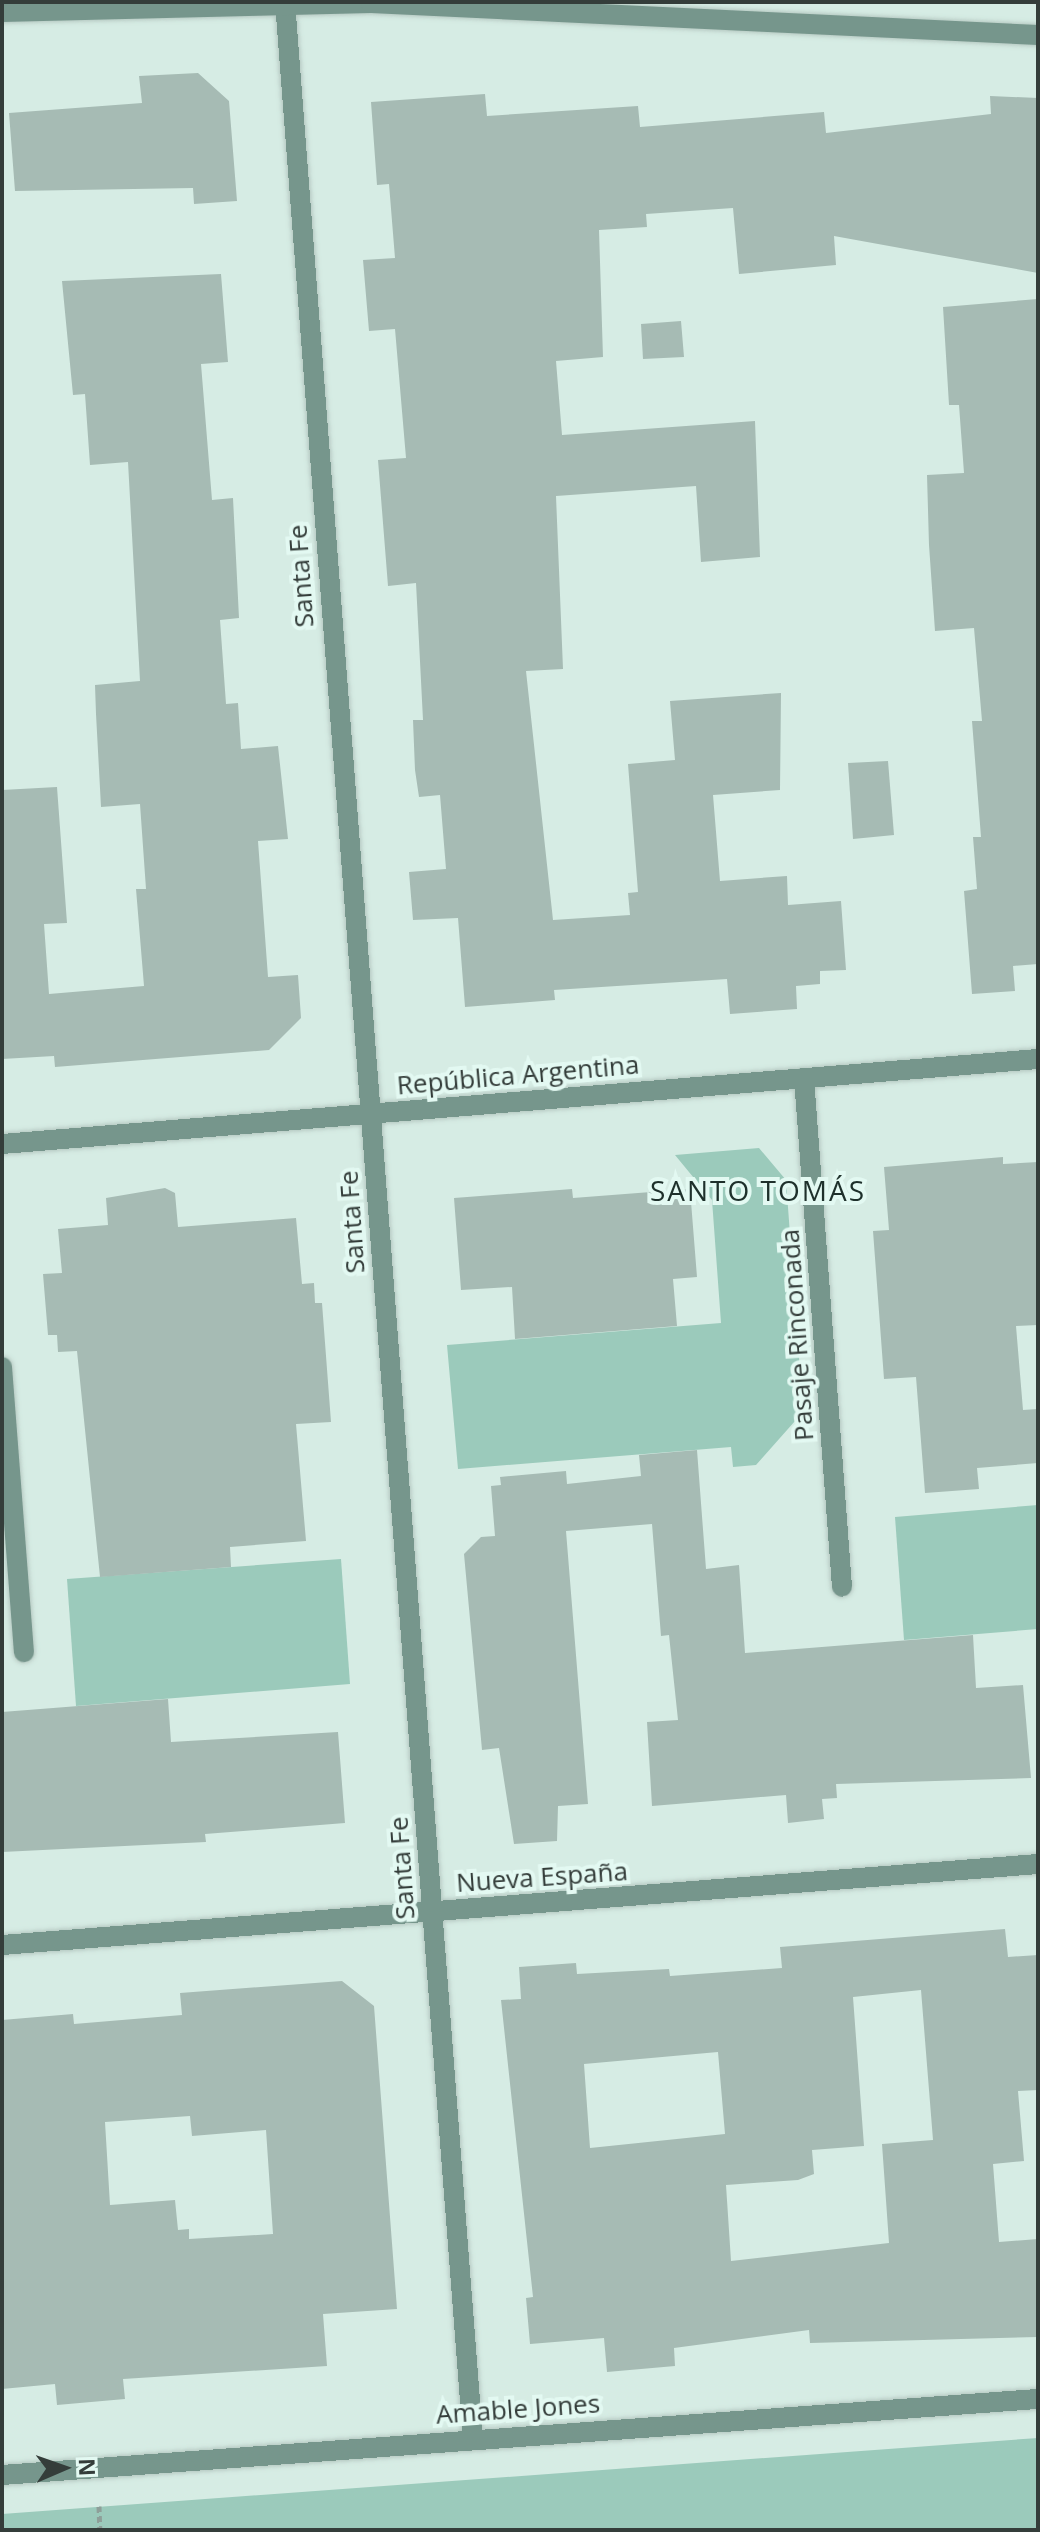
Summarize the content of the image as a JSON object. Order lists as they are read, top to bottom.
{
  "streets": {
    "street": [
      "Santa Fe",
      "República Argentina",
      "Pasaje Rinconada",
      "Nueva España",
      "Amable Jones"
    ]
  },
  "crossings": [
    ["Santa Fe", "República Argentina"],
    ["Santa Fe", "Nueva España"],
    ["Santa Fe", "Amable Jones"],
    ["República Argentina", "Pasaje Rinconada"]
  ],
  "districts": ["SANTO TOMÁS"],
  "north": "right"
}
